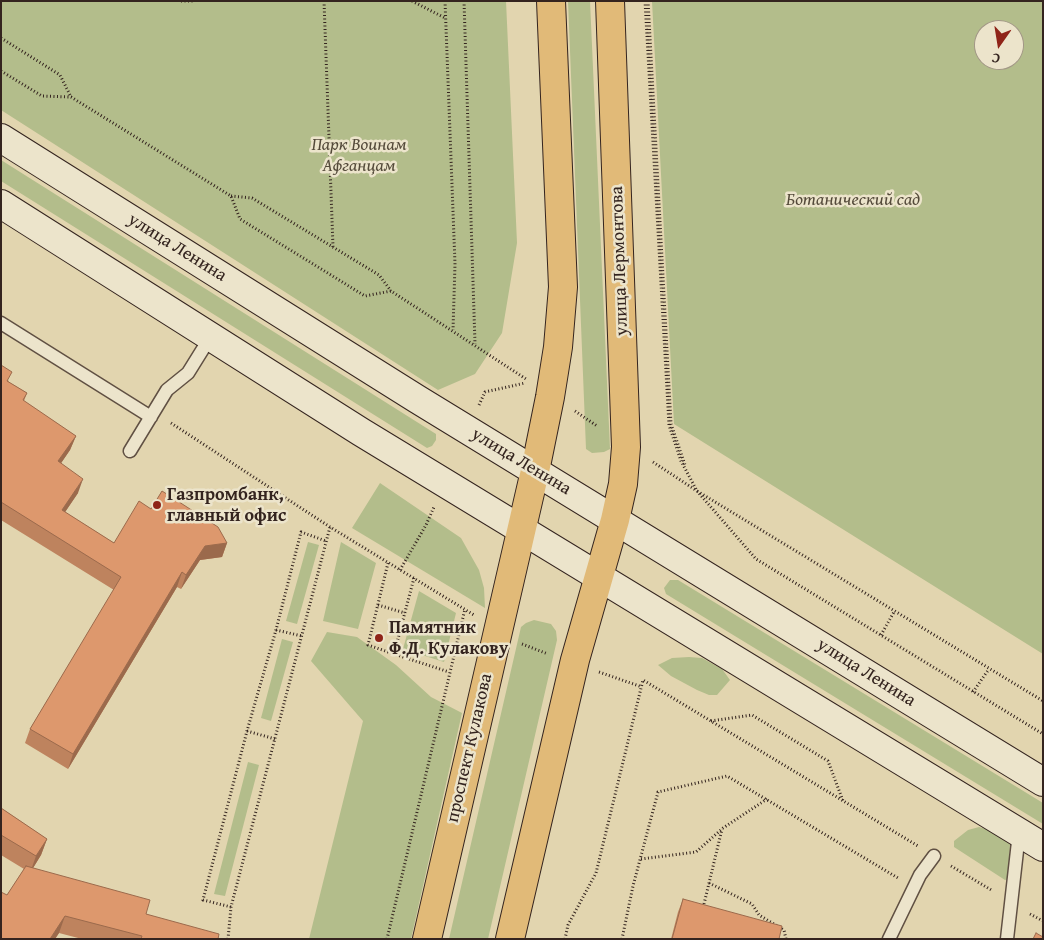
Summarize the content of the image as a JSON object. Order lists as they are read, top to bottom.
{
  "streets": {
    "main road": ["улица Ленина", "улица Лермонтова", "проспект Кулакова"]
  },
  "crossings": [
    ["улица Ленина", "улица Лермонтова"],
    ["улица Ленина", "проспект Кулакова"]
  ],
  "parks": ["Парк Воинам Афганцам", "Ботанический сад"],
  "places": ["Газпромбанк, главный офис", "Памятник Ф.Д. Кулакову"],
  "north": "bottom"
}
